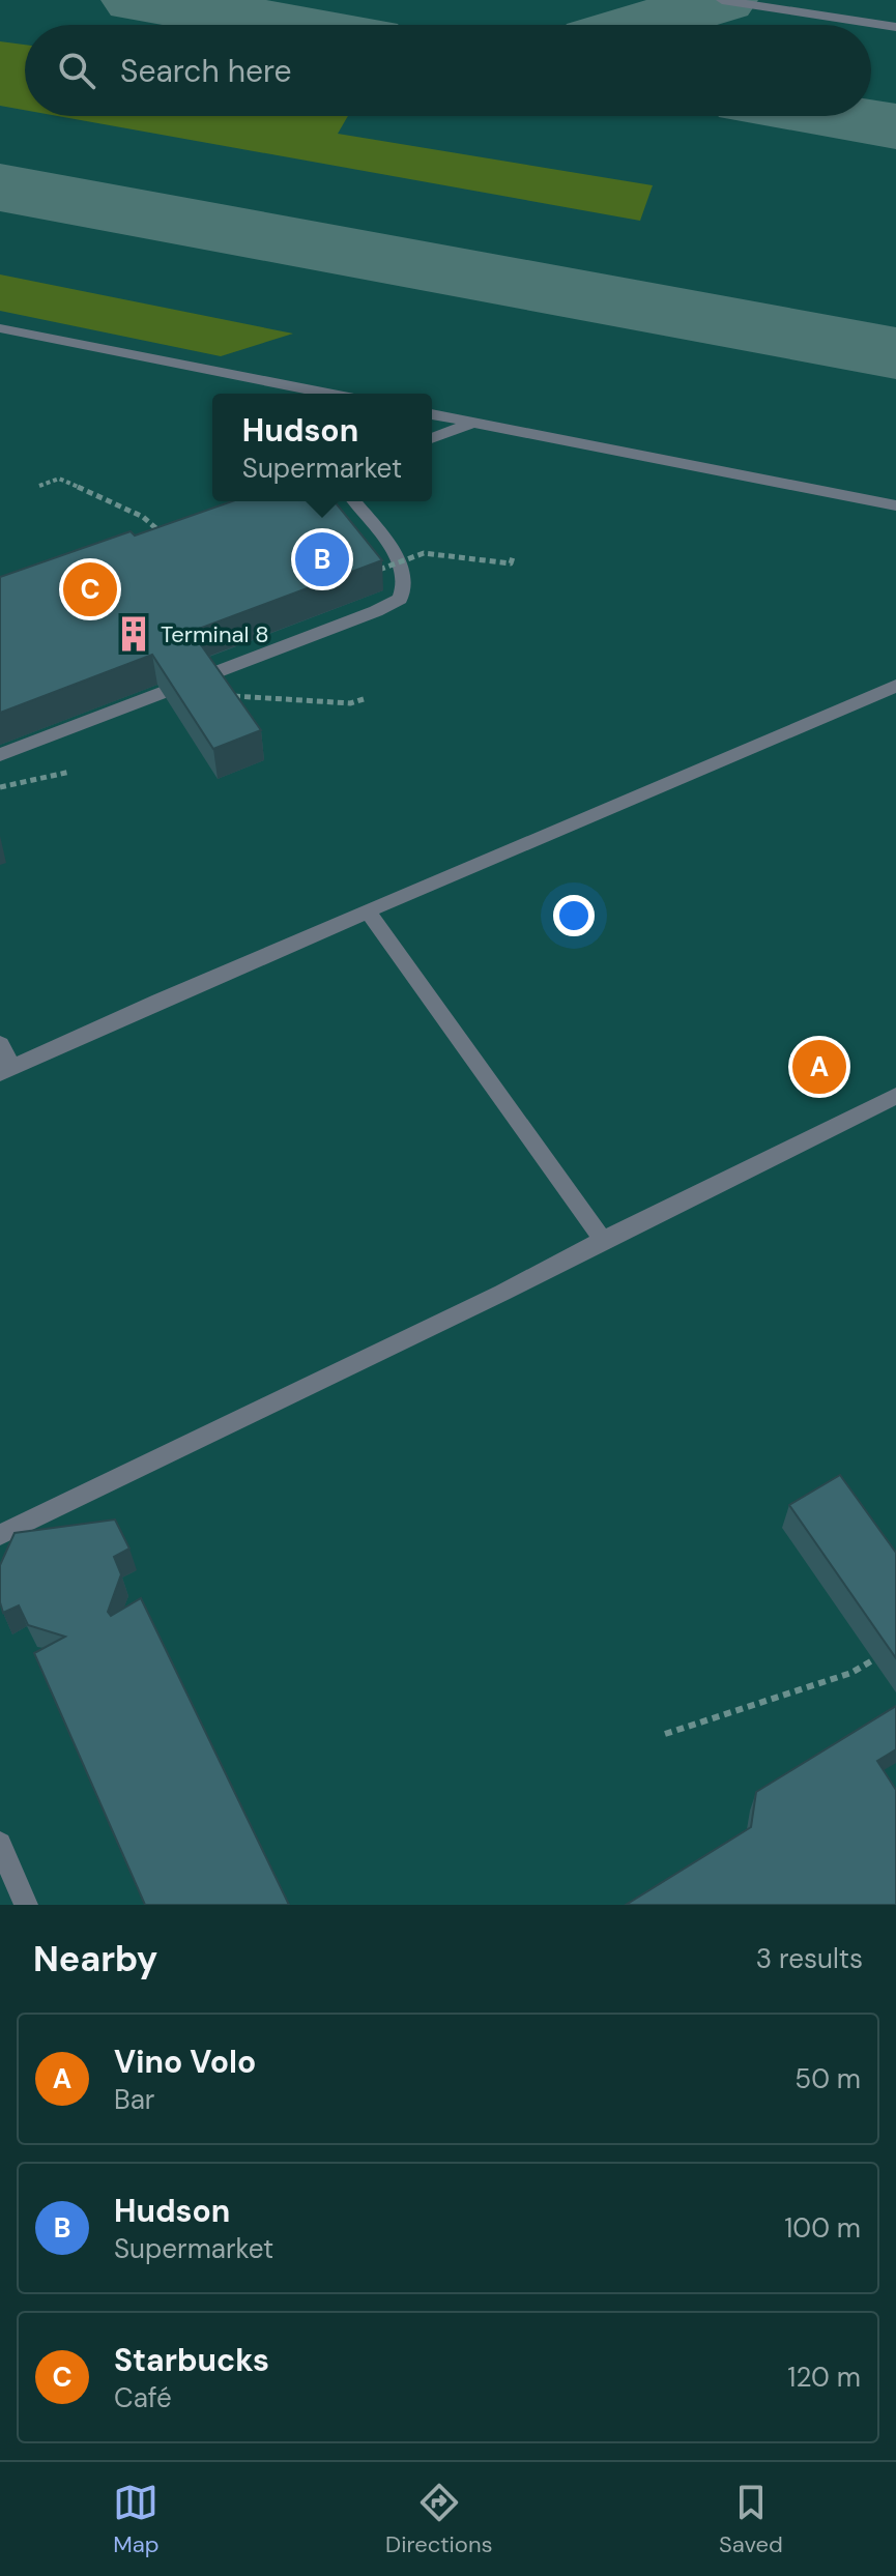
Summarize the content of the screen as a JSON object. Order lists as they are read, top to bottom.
{
  "places": {
    "building": ["Terminal 8"]
  },
  "page": {
    "search": "Search here",
    "popup": ["Hudson", "Supermarket"],
    "pins": ["B", "C", "A"],
    "heading": ["Nearby", "3 results"],
    "list": [
      {
        "mark": "A",
        "name": "Vino Volo",
        "note": "Bar",
        "value": "50 m"
      },
      {
        "mark": "B",
        "name": "Hudson",
        "note": "Supermarket",
        "value": "100 m"
      },
      {
        "mark": "C",
        "name": "Starbucks",
        "note": "Café",
        "value": "120 m"
      }
    ],
    "nav": ["Map", "Directions", "Saved"]
  }
}
